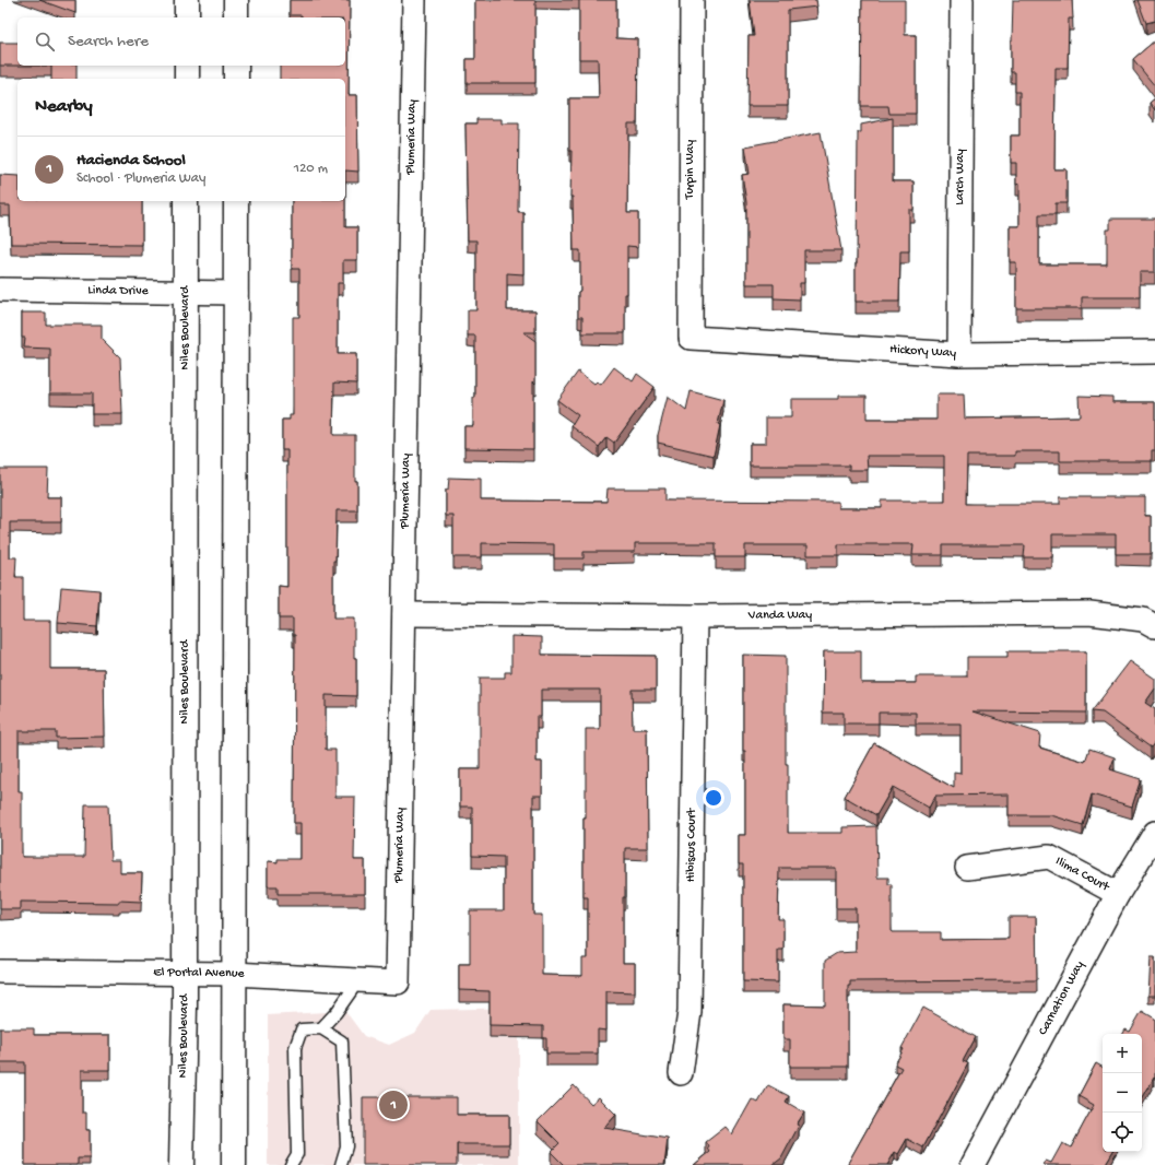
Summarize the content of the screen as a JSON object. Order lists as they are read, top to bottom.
{
  "streets": {
    "main road": ["Niles Boulevard"],
    "street": [
      "Plumeria Way",
      "Turpin Way",
      "Larch Way",
      "Linda Drive",
      "Hickory Way",
      "Vanda Way",
      "Hibiscus Court",
      "Ilima Court",
      "El Portal Avenue",
      "Carnation Way"
    ]
  },
  "crossings": [
    ["Plumeria Way", "Vanda Way"],
    ["Plumeria Way", "El Portal Avenue"],
    ["Turpin Way", "Hickory Way"],
    ["Larch Way", "Hickory Way"],
    ["Linda Drive", "Niles Boulevard"],
    ["Niles Boulevard", "El Portal Avenue"],
    ["Vanda Way", "Hibiscus Court"],
    ["Ilima Court", "Carnation Way"]
  ],
  "page": {
    "search": "Search here",
    "heading": "Nearby",
    "list": [
      {
        "mark": "1",
        "name": "Hacienda School",
        "note": "School · Plumeria Way",
        "value": "120 m"
      }
    ],
    "map_buttons": ["+", "−"],
    "pins": "1"
  }
}
